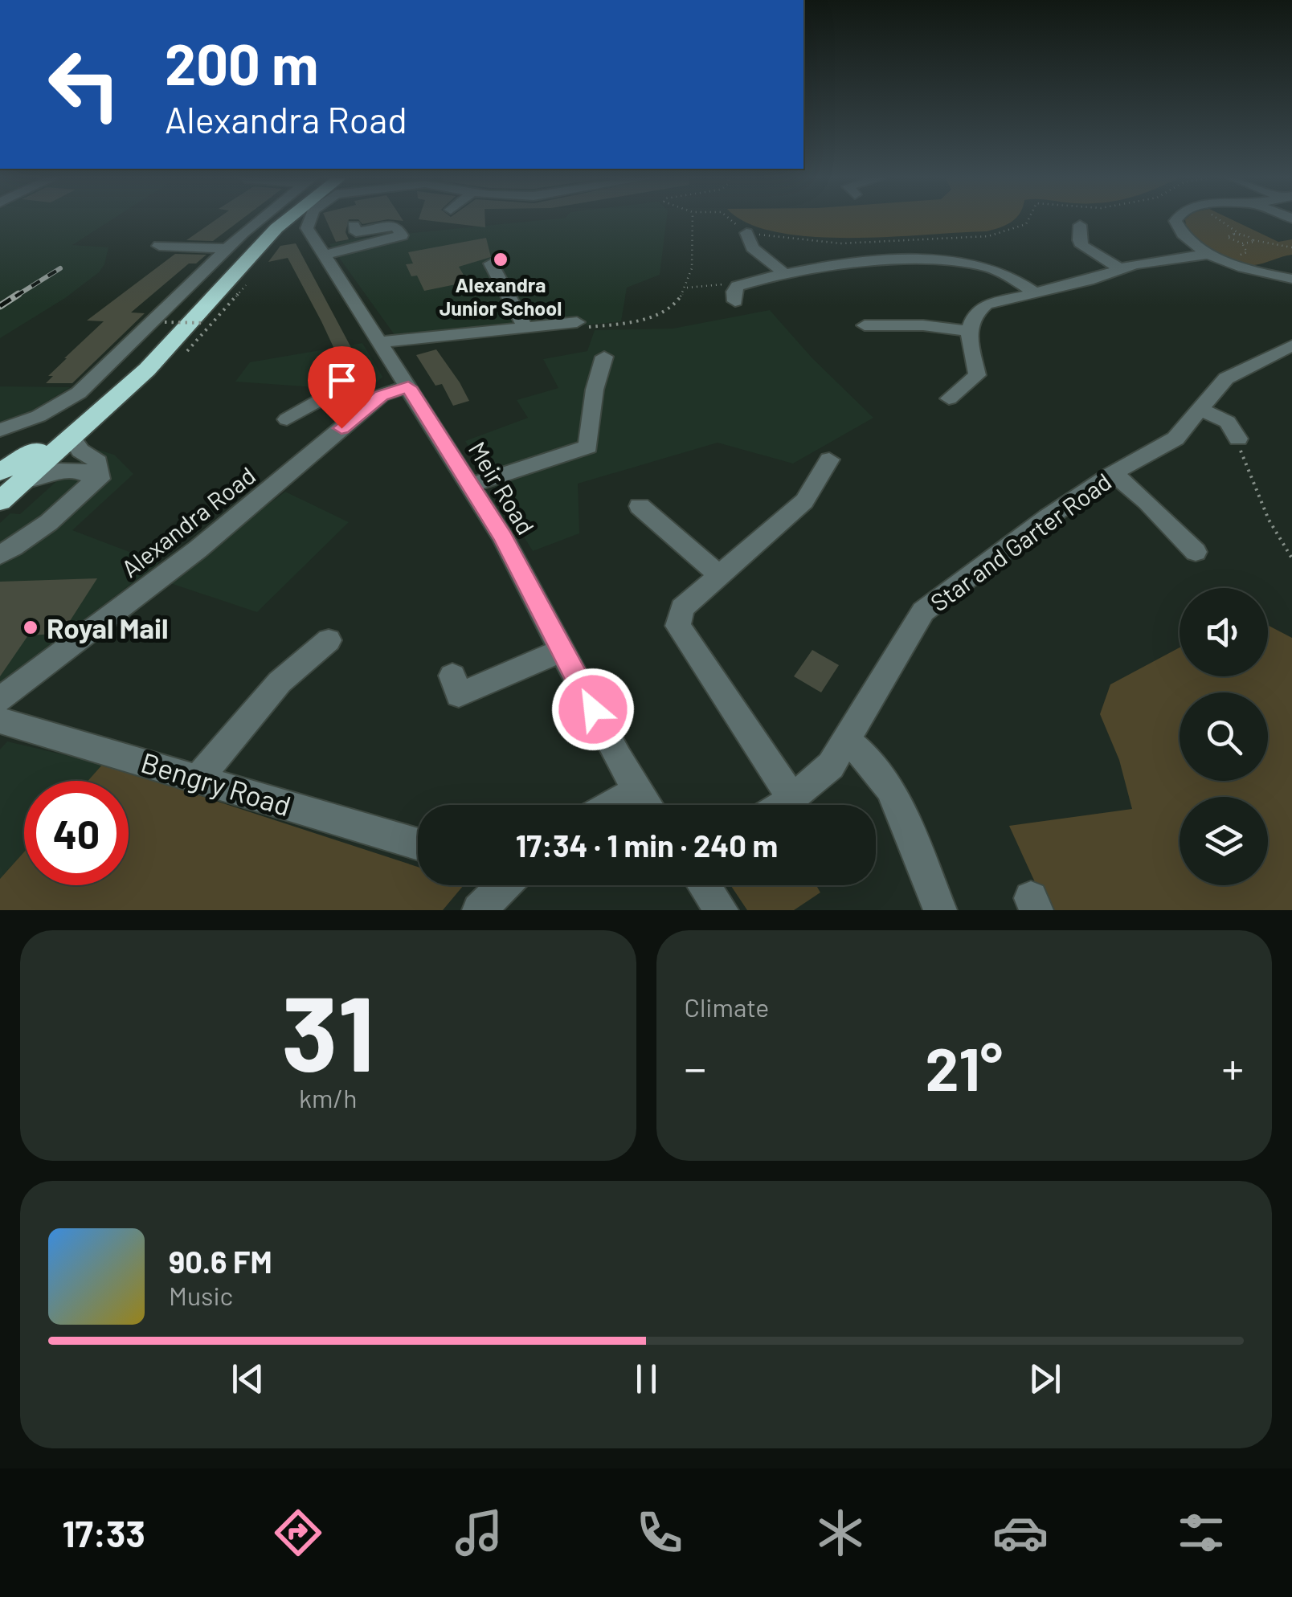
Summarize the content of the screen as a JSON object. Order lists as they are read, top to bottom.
{
  "streets": {
    "street": [
      "Meir Road",
      "Alexandra Road",
      "Star and Garter Road",
      "Bengry Road"
    ]
  },
  "crossings": [
    ["Meir Road", "Alexandra Road"]
  ],
  "places": ["Alexandra Junior School", "Royal Mail"],
  "page": {
    "turn": ["200 m", "Alexandra Road"],
    "limit": "40",
    "trip": "17:34 · 1 min · 240 m",
    "tile": [
      ["31", "km/h"],
      "Climate"
    ],
    "heat": ["−", "21°", "+"],
    "song": ["90.6 FM", "Music"],
    "tabs": "17:33"
  }
}
